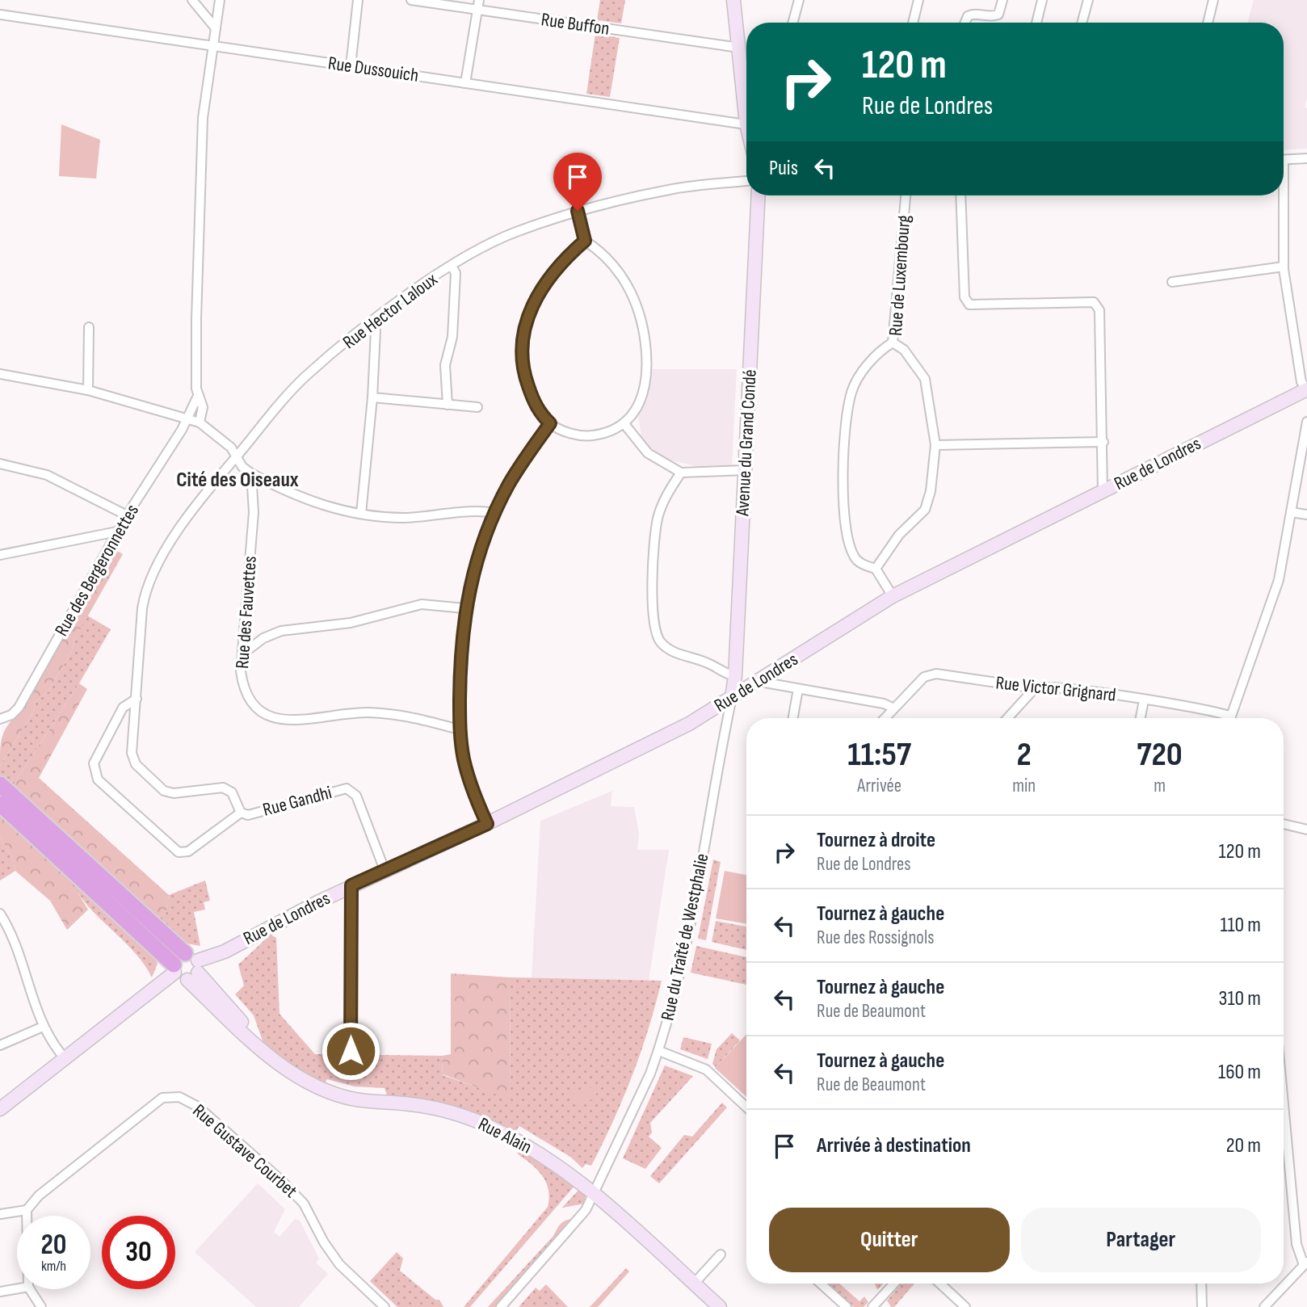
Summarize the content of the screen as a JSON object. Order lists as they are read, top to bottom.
{
  "streets": {
    "street": [
      "Rue Buffon",
      "Rue Dussouich",
      "Rue de Luxembourg",
      "Rue Hector Laloux",
      "Avenue du Grand Condé",
      "Rue de Londres",
      "Rue des Bergeronnettes",
      "Rue des Fauvettes",
      "Rue Victor Grignard",
      "Rue Gandhi",
      "Rue du Traîté de Westphalie",
      "Rue Alain",
      "Rue Gustave Courbet"
    ]
  },
  "crossings": [
    ["Rue Hector Laloux", "Rue Gandhi"],
    ["Avenue du Grand Condé", "Rue de Londres"],
    ["Avenue du Grand Condé", "Rue du Traîté de Westphalie"],
    ["Rue de Londres", "Rue Gandhi"],
    ["Rue de Londres", "Rue du Traîté de Westphalie"],
    ["Rue de Londres", "Rue Alain"],
    ["Rue du Traîté de Westphalie", "Rue Alain"]
  ],
  "districts": ["Cité des Oiseaux"],
  "page": {
    "turn": ["120 m", "Rue de Londres"],
    "then": "Puis",
    "eta": [
      "11:57",
      "Arrivée",
      "2",
      "min",
      "720",
      "m"
    ],
    "list": [
      {
        "name": "Tournez à droite",
        "note": "Rue de Londres",
        "value": "120 m"
      },
      {
        "name": "Tournez à gauche",
        "note": "Rue des Rossignols",
        "value": "110 m"
      },
      {
        "name": "Tournez à gauche",
        "note": "Rue de Beaumont",
        "value": "310 m"
      },
      {
        "name": "Tournez à gauche",
        "note": "Rue de Beaumont",
        "value": "160 m"
      },
      {
        "name": "Arrivée à destination",
        "value": "20 m"
      }
    ],
    "buttons": ["Quitter", "Partager"],
    "speed": "20 km/h",
    "limit": "30"
  }
}
